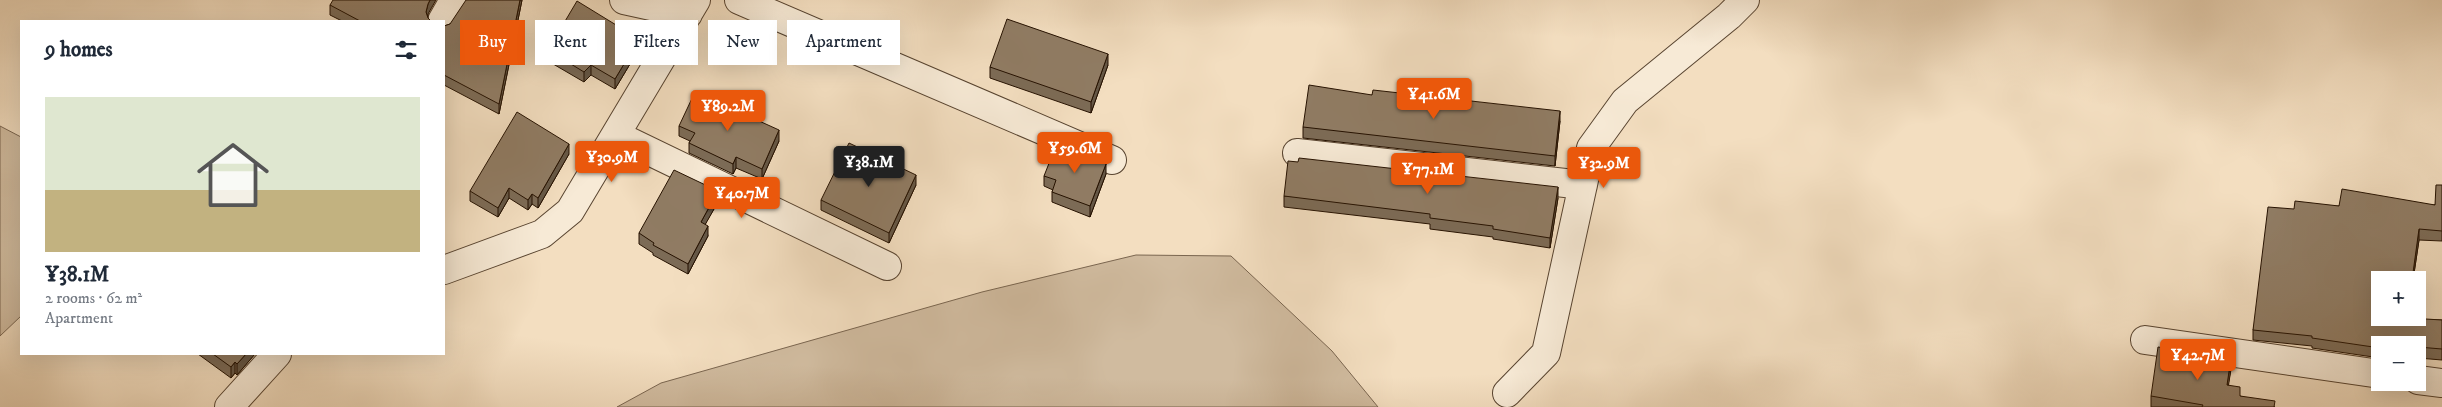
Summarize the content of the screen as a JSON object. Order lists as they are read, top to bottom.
{
  "page": {
    "chip": [
      "Buy",
      "Rent",
      "Filters",
      "New",
      "Apartment"
    ],
    "heading": "9 homes",
    "price": [
      "¥41.6M",
      "¥89.2M",
      "¥59.6M",
      "¥30.9M",
      "¥38.1M",
      "¥32.9M",
      "¥77.1M",
      "¥40.7M",
      "¥42.7M"
    ],
    "list": [
      {
        "name": "¥38.1M",
        "note": "2 rooms · 62 m² · Apartment"
      }
    ],
    "map_buttons": ["+", "−"]
  }
}
